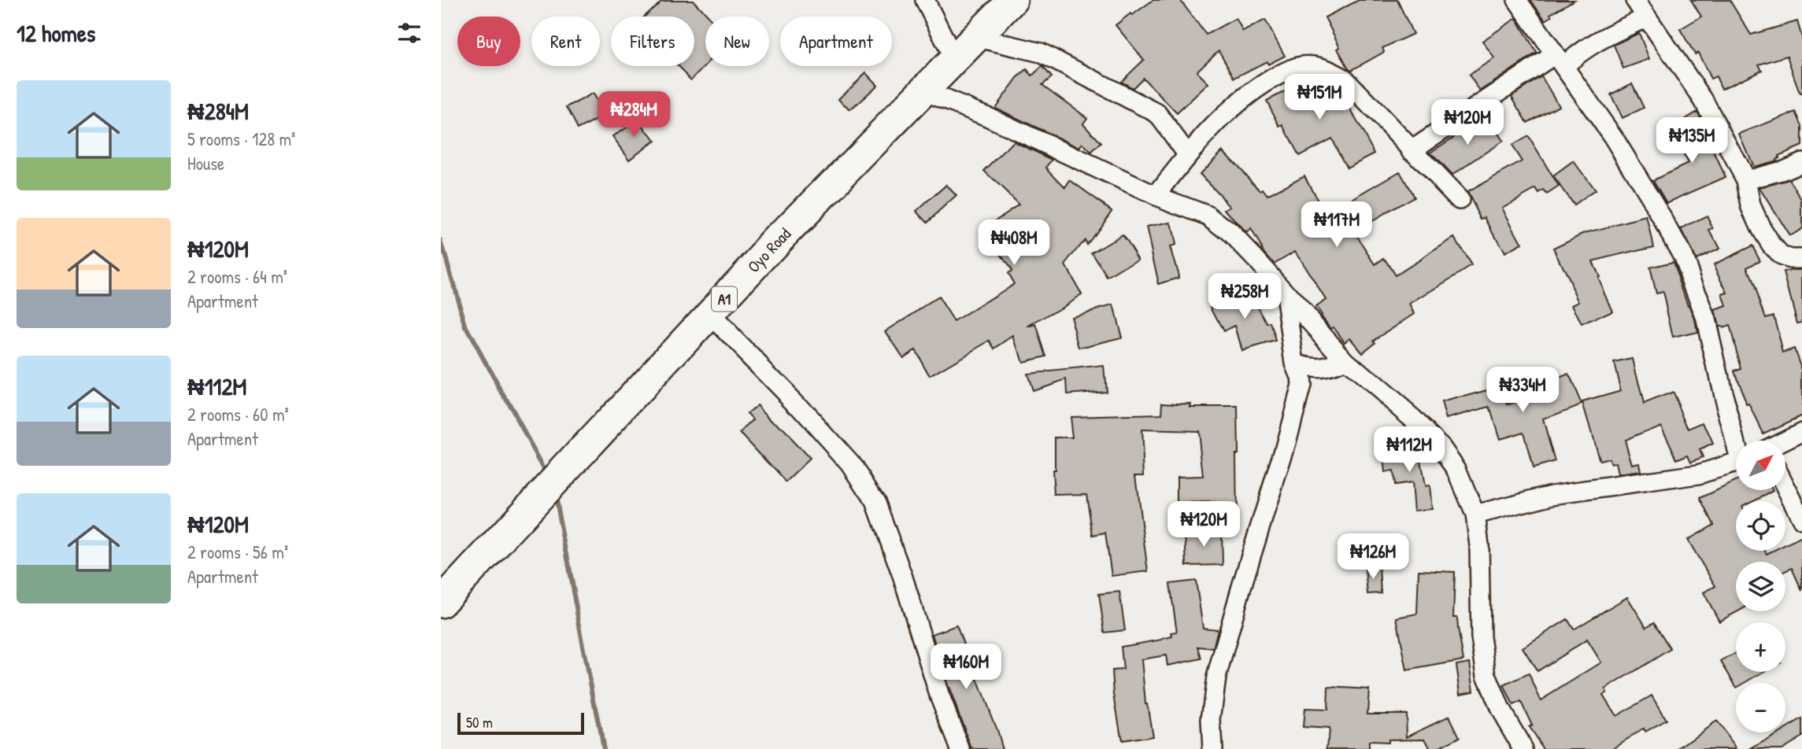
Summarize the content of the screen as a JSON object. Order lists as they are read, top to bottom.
{
  "streets": {
    "highway": ["Oyo Road", "A1"]
  },
  "scale_bar": "50 m",
  "north": "top right",
  "page": {
    "heading": "12 homes",
    "chip": [
      "Buy",
      "Rent",
      "Filters",
      "New",
      "Apartment"
    ],
    "list": [
      {
        "name": "₦284M",
        "note": "5 rooms · 128 m² · House"
      },
      {
        "name": "₦120M",
        "note": "2 rooms · 64 m² · Apartment"
      },
      {
        "name": "₦112M",
        "note": "2 rooms · 60 m² · Apartment"
      },
      {
        "name": "₦120M",
        "note": "2 rooms · 56 m² · Apartment"
      }
    ],
    "price": [
      "₦151M",
      "₦284M",
      "₦120M",
      "₦135M",
      "₦117M",
      "₦408M",
      "₦258M",
      "₦334M",
      "₦112M",
      "₦120M",
      "₦126M",
      "₦160M"
    ],
    "map_buttons": ["+", "−"],
    "scale": "50 m"
  }
}
